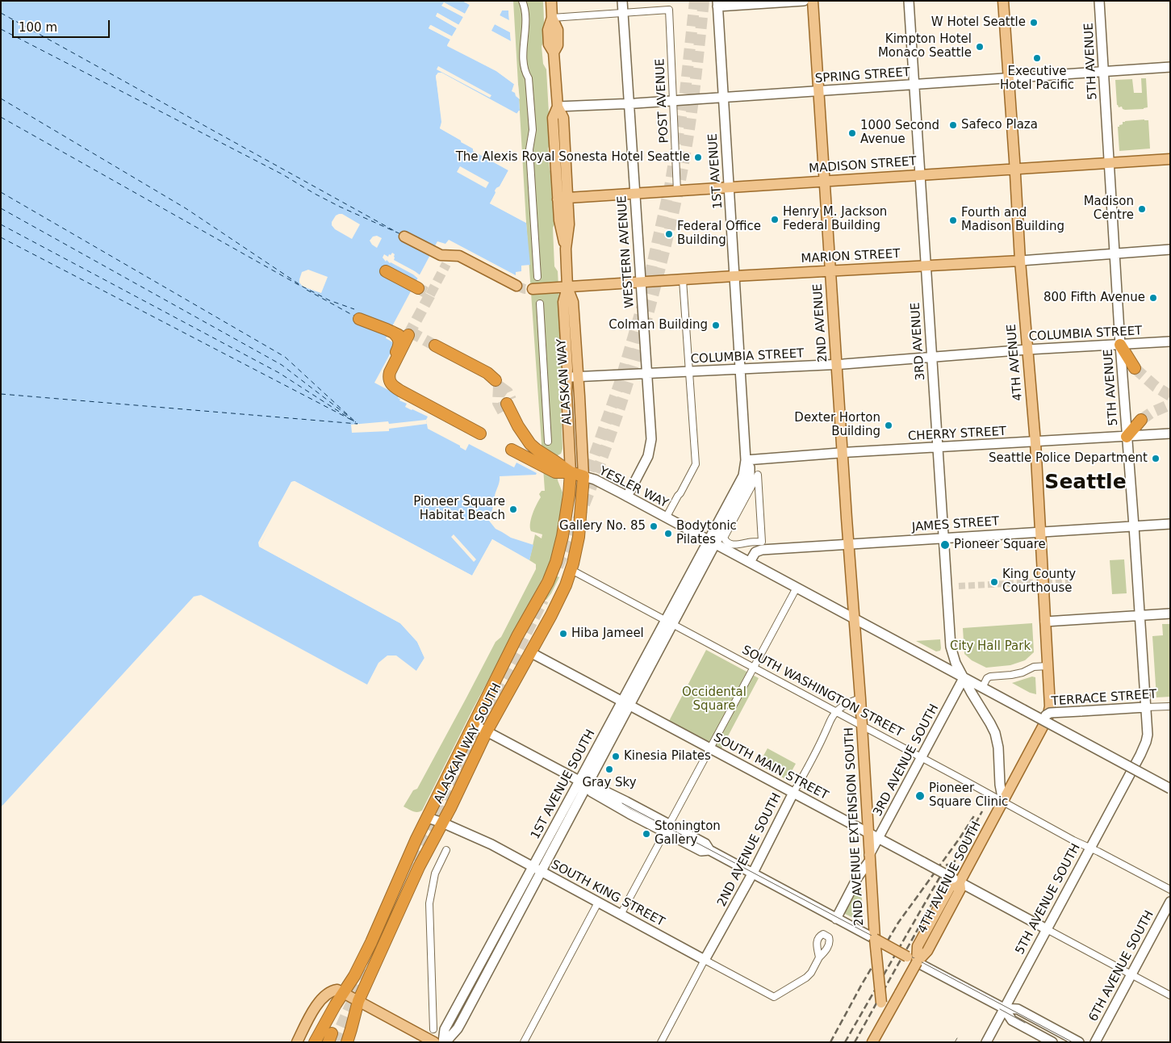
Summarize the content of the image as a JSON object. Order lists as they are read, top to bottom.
{
  "streets": {
    "highway": ["ALASKAN WAY SOUTH"],
    "main road": [
      "5TH AVENUE",
      "SPRING STREET",
      "MADISON STREET",
      "1ST AVENUE",
      "WESTERN AVENUE",
      "MARION STREET",
      "2ND AVENUE",
      "COLUMBIA STREET",
      "3RD AVENUE",
      "4TH AVENUE",
      "ALASKAN WAY",
      "CHERRY STREET",
      "YESLER WAY",
      "JAMES STREET",
      "TERRACE STREET",
      "3RD AVENUE SOUTH",
      "SOUTH MAIN STREET",
      "1ST AVENUE SOUTH",
      "2ND AVENUE EXTENSION SOUTH",
      "2ND AVENUE SOUTH",
      "4TH AVENUE SOUTH",
      "SOUTH KING STREET",
      "5TH AVENUE SOUTH",
      "6TH AVENUE SOUTH"
    ],
    "street": ["POST AVENUE", "SOUTH WASHINGTON STREET"]
  },
  "crossings": [
    ["5TH AVENUE", "SPRING STREET"],
    ["5TH AVENUE", "MADISON STREET"],
    ["5TH AVENUE", "MARION STREET"],
    ["5TH AVENUE", "COLUMBIA STREET"],
    ["5TH AVENUE", "CHERRY STREET"],
    ["5TH AVENUE", "JAMES STREET"],
    ["5TH AVENUE", "TERRACE STREET"],
    ["5TH AVENUE", "5TH AVENUE SOUTH"],
    ["SPRING STREET", "POST AVENUE"],
    ["SPRING STREET", "1ST AVENUE"],
    ["SPRING STREET", "WESTERN AVENUE"],
    ["SPRING STREET", "2ND AVENUE"],
    ["SPRING STREET", "3RD AVENUE"],
    ["SPRING STREET", "4TH AVENUE"],
    ["SPRING STREET", "ALASKAN WAY"],
    ["POST AVENUE", "MADISON STREET"],
    ["POST AVENUE", "WESTERN AVENUE"],
    ["MADISON STREET", "1ST AVENUE"],
    ["MADISON STREET", "WESTERN AVENUE"],
    ["MADISON STREET", "2ND AVENUE"],
    ["MADISON STREET", "3RD AVENUE"],
    ["MADISON STREET", "4TH AVENUE"],
    ["MADISON STREET", "ALASKAN WAY"],
    ["1ST AVENUE", "MARION STREET"],
    ["1ST AVENUE", "COLUMBIA STREET"],
    ["1ST AVENUE", "CHERRY STREET"],
    ["1ST AVENUE", "YESLER WAY"],
    ["1ST AVENUE", "1ST AVENUE SOUTH"],
    ["WESTERN AVENUE", "MARION STREET"],
    ["WESTERN AVENUE", "COLUMBIA STREET"],
    ["WESTERN AVENUE", "YESLER WAY"],
    ["MARION STREET", "2ND AVENUE"],
    ["MARION STREET", "3RD AVENUE"],
    ["MARION STREET", "4TH AVENUE"],
    ["MARION STREET", "ALASKAN WAY"],
    ["2ND AVENUE", "COLUMBIA STREET"],
    ["2ND AVENUE", "CHERRY STREET"],
    ["2ND AVENUE", "YESLER WAY"],
    ["2ND AVENUE", "JAMES STREET"],
    ["2ND AVENUE", "2ND AVENUE EXTENSION SOUTH"],
    ["COLUMBIA STREET", "3RD AVENUE"],
    ["COLUMBIA STREET", "4TH AVENUE"],
    ["COLUMBIA STREET", "ALASKAN WAY"],
    ["3RD AVENUE", "CHERRY STREET"],
    ["3RD AVENUE", "YESLER WAY"],
    ["3RD AVENUE", "JAMES STREET"],
    ["3RD AVENUE", "SOUTH WASHINGTON STREET"],
    ["3RD AVENUE", "3RD AVENUE SOUTH"],
    ["3RD AVENUE", "4TH AVENUE SOUTH"],
    ["4TH AVENUE", "CHERRY STREET"],
    ["4TH AVENUE", "YESLER WAY"],
    ["4TH AVENUE", "JAMES STREET"],
    ["4TH AVENUE", "TERRACE STREET"],
    ["4TH AVENUE", "4TH AVENUE SOUTH"],
    ["ALASKAN WAY", "YESLER WAY"],
    ["ALASKAN WAY", "ALASKAN WAY SOUTH"],
    ["YESLER WAY", "JAMES STREET"],
    ["YESLER WAY", "TERRACE STREET"],
    ["YESLER WAY", "ALASKAN WAY SOUTH"],
    ["YESLER WAY", "3RD AVENUE SOUTH"],
    ["YESLER WAY", "1ST AVENUE SOUTH"],
    ["YESLER WAY", "2ND AVENUE EXTENSION SOUTH"],
    ["YESLER WAY", "4TH AVENUE SOUTH"],
    ["SOUTH WASHINGTON STREET", "ALASKAN WAY SOUTH"],
    ["SOUTH WASHINGTON STREET", "3RD AVENUE SOUTH"],
    ["SOUTH WASHINGTON STREET", "1ST AVENUE SOUTH"],
    ["SOUTH WASHINGTON STREET", "2ND AVENUE EXTENSION SOUTH"],
    ["SOUTH WASHINGTON STREET", "2ND AVENUE SOUTH"],
    ["SOUTH WASHINGTON STREET", "4TH AVENUE SOUTH"],
    ["SOUTH WASHINGTON STREET", "5TH AVENUE SOUTH"],
    ["TERRACE STREET", "4TH AVENUE SOUTH"],
    ["ALASKAN WAY SOUTH", "SOUTH MAIN STREET"],
    ["ALASKAN WAY SOUTH", "SOUTH KING STREET"],
    ["3RD AVENUE SOUTH", "SOUTH MAIN STREET"],
    ["3RD AVENUE SOUTH", "2ND AVENUE EXTENSION SOUTH"],
    ["SOUTH MAIN STREET", "1ST AVENUE SOUTH"],
    ["SOUTH MAIN STREET", "2ND AVENUE EXTENSION SOUTH"],
    ["SOUTH MAIN STREET", "2ND AVENUE SOUTH"],
    ["SOUTH MAIN STREET", "4TH AVENUE SOUTH"],
    ["SOUTH MAIN STREET", "5TH AVENUE SOUTH"],
    ["SOUTH MAIN STREET", "6TH AVENUE SOUTH"],
    ["1ST AVENUE SOUTH", "SOUTH KING STREET"],
    ["2ND AVENUE EXTENSION SOUTH", "4TH AVENUE SOUTH"],
    ["2ND AVENUE SOUTH", "SOUTH KING STREET"]
  ],
  "districts": ["Seattle"],
  "parks": ["City Hall Park", "Occidental Square"],
  "places": [
    "W Hotel Seattle",
    "Kimpton Hotel Monaco Seattle",
    "Executive Hotel Pacific",
    "Safeco Plaza",
    "1000 Second Avenue",
    "The Alexis Royal Sonesta Hotel Seattle",
    "Madison Centre",
    "Henry M. Jackson Federal Building",
    "Fourth and Madison Building",
    "Federal Office Building",
    "800 Fifth Avenue",
    "Colman Building",
    "Dexter Horton Building",
    "Seattle Police Department",
    "Pioneer Square Habitat Beach",
    "Gallery No. 85",
    "Bodytonic Pilates",
    "Pioneer Square",
    "King County Courthouse",
    "Hiba Jameel",
    "Kinesia Pilates",
    "Gray Sky",
    "Pioneer Square Clinic",
    "Stonington Gallery"
  ],
  "scale_bar": "100 m"
}
